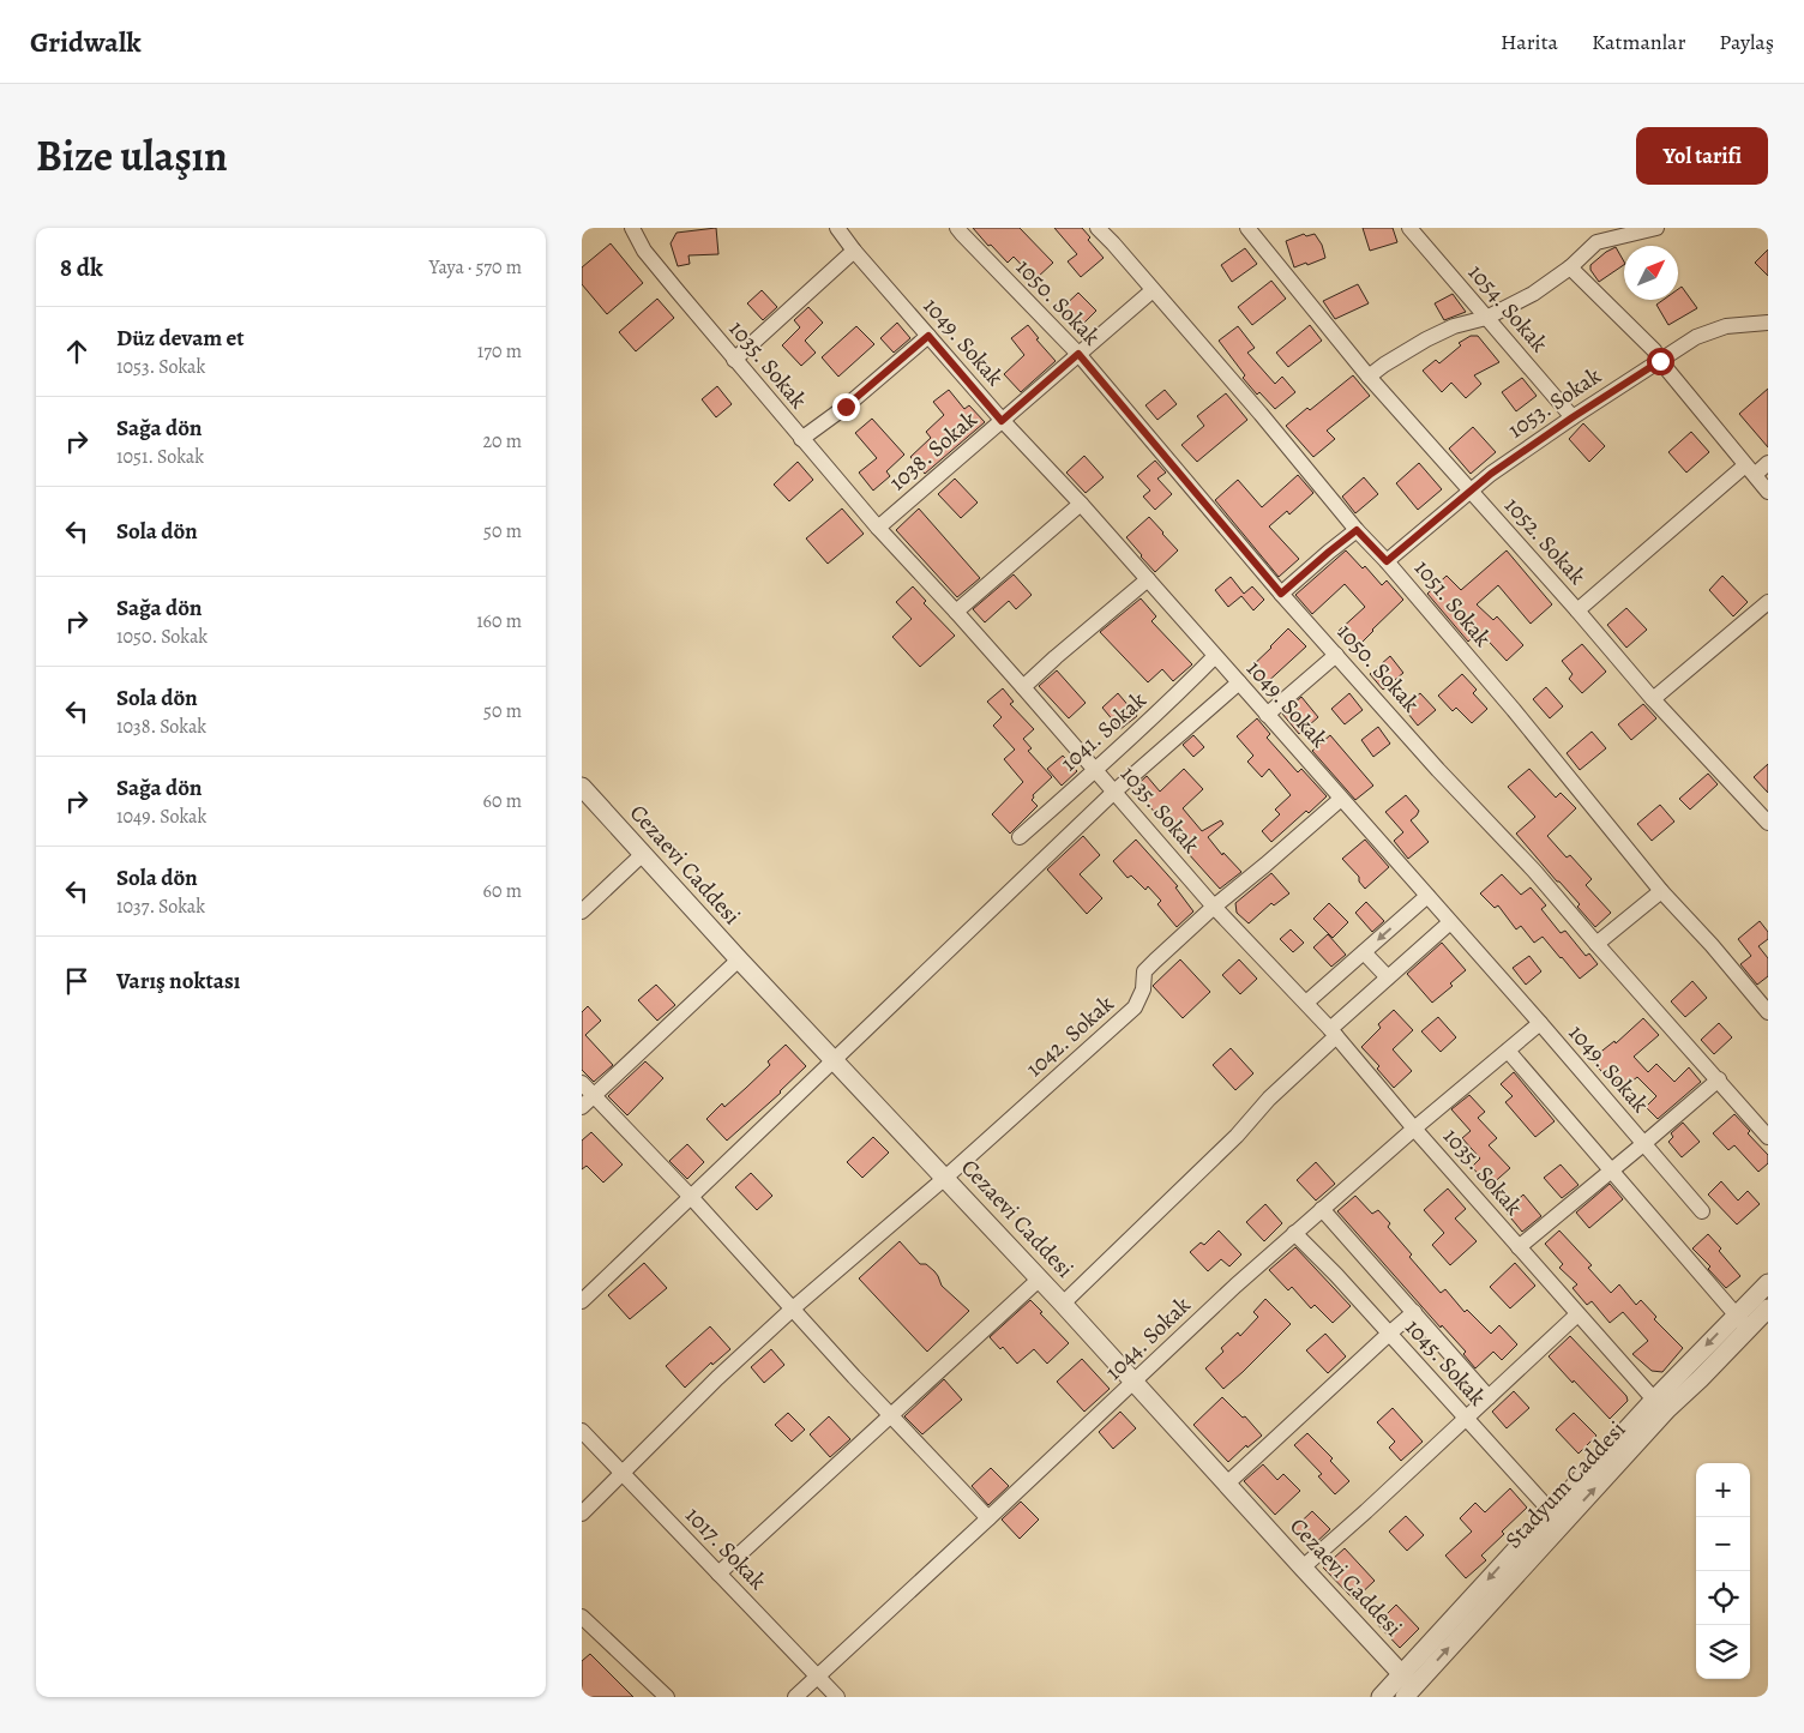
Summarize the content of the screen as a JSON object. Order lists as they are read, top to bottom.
{
  "streets": {
    "street": [
      "1050. Sokak",
      "1054. Sokak",
      "1049. Sokak",
      "1035. Sokak",
      "1053. Sokak",
      "1038. Sokak",
      "1052. Sokak",
      "1051. Sokak",
      "1041. Sokak",
      "Cezaevi Caddesi",
      "1042. Sokak",
      "1044. Sokak",
      "1045. Sokak",
      "Stadyum Caddesi",
      "1017. Sokak"
    ]
  },
  "crossings": [
    ["1050. Sokak", "1038. Sokak"],
    ["1054. Sokak", "1053. Sokak"],
    ["1049. Sokak", "1038. Sokak"],
    ["1049. Sokak", "1041. Sokak"],
    ["1049. Sokak", "1042. Sokak"],
    ["1049. Sokak", "1044. Sokak"],
    ["1035. Sokak", "1038. Sokak"],
    ["1035. Sokak", "1041. Sokak"],
    ["1035. Sokak", "1042. Sokak"],
    ["1035. Sokak", "1044. Sokak"],
    ["1035. Sokak", "Stadyum Caddesi"],
    ["1053. Sokak", "1052. Sokak"],
    ["1053. Sokak", "1051. Sokak"],
    ["1038. Sokak", "1051. Sokak"],
    ["Cezaevi Caddesi", "1042. Sokak"],
    ["Cezaevi Caddesi", "1044. Sokak"],
    ["Cezaevi Caddesi", "Stadyum Caddesi"],
    ["1042. Sokak", "1017. Sokak"],
    ["1044. Sokak", "1045. Sokak"],
    ["1044. Sokak", "1017. Sokak"],
    ["1045. Sokak", "Stadyum Caddesi"]
  ],
  "north": "top right",
  "page": {
    "header": "Gridwalk",
    "nav": ["Harita", "Katmanlar", "Paylaş"],
    "title": "Bize ulaşın",
    "buttons": "Yol tarifi",
    "heading": ["8 dk", "Yaya · 570 m"],
    "list": [
      ["Düz devam et", "1053. Sokak", "170 m"],
      ["Sağa dön", "1051. Sokak", "20 m"],
      ["Sola dön", "50 m"],
      ["Sağa dön", "1050. Sokak", "160 m"],
      ["Sola dön", "1038. Sokak", "50 m"],
      ["Sağa dön", "1049. Sokak", "60 m"],
      ["Sola dön", "1037. Sokak", "60 m"],
      "Varış noktası"
    ],
    "map_buttons": ["+", "−"]
  }
}
